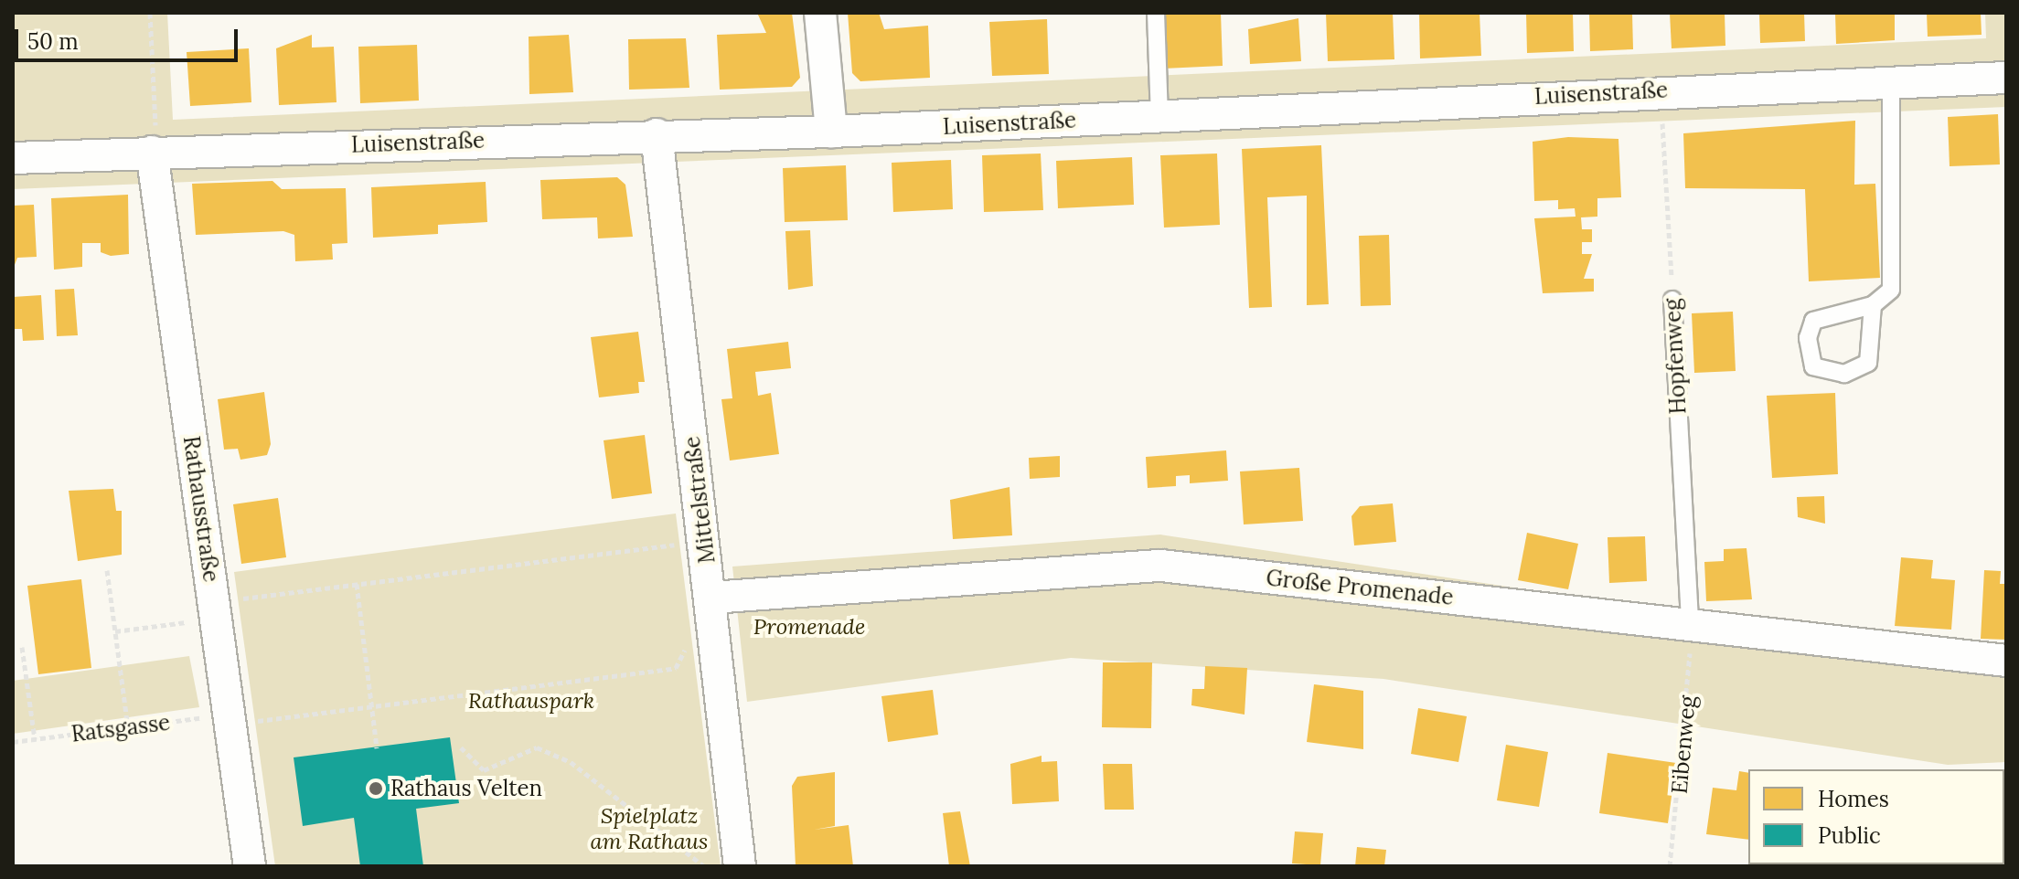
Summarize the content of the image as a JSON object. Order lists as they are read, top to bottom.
{
  "streets": {
    "street": [
      "Luisenstraße",
      "Mittelstraße",
      "Rathausstraße",
      "Große Promenade"
    ],
    "lane": ["Hopfenweg"],
    "path": ["Ratsgasse", "Eibenweg"]
  },
  "crossings": [
    ["Luisenstraße", "Hopfenweg"],
    ["Luisenstraße", "Mittelstraße"],
    ["Luisenstraße", "Rathausstraße"],
    ["Hopfenweg", "Große Promenade"],
    ["Hopfenweg", "Eibenweg"],
    ["Mittelstraße", "Große Promenade"],
    ["Mittelstraße", "Ratsgasse"],
    ["Rathausstraße", "Ratsgasse"],
    ["Große Promenade", "Eibenweg"]
  ],
  "parks": ["Promenade", "Rathauspark", "Spielplatz am Rathaus"],
  "places": ["Rathaus Velten"],
  "legend": ["Homes", "Public"],
  "scale_bar": "50 m"
}
